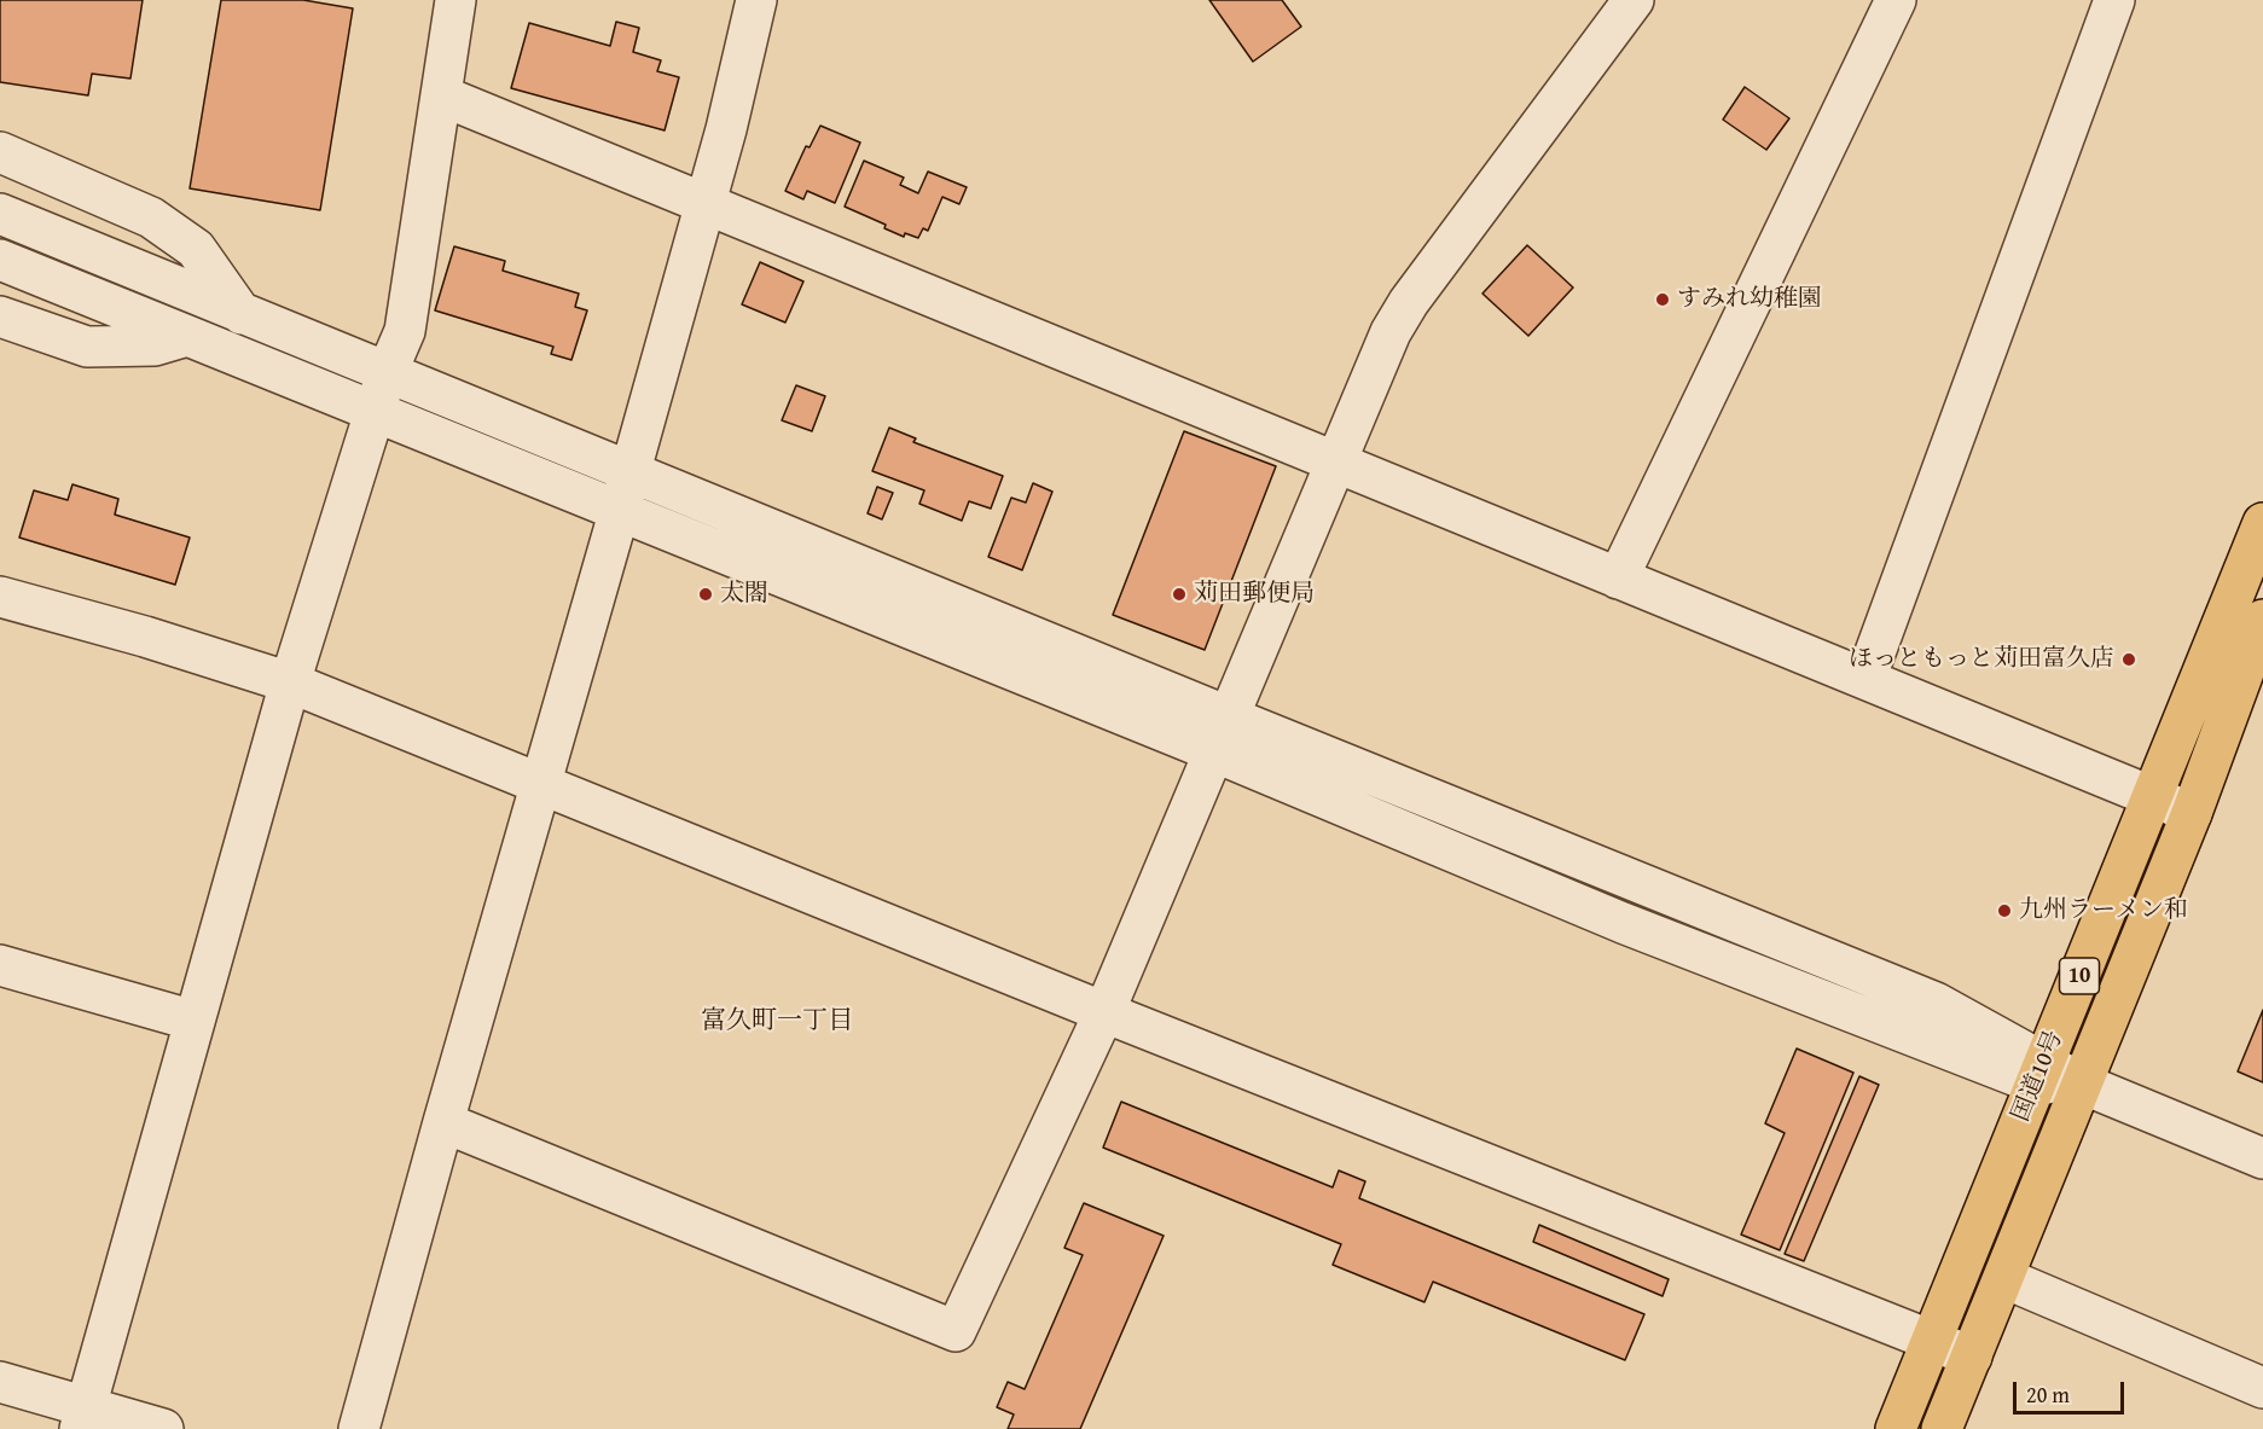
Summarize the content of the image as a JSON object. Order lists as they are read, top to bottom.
{
  "streets": {
    "highway": ["10", "国道10号"]
  },
  "districts": ["富久町一丁目"],
  "places": [
    "すみれ幼稚園",
    "太閤",
    "苅田郵便局",
    "ほっともっと苅田富久店",
    "九州ラーメン和"
  ],
  "scale_bar": "20 m"
}
